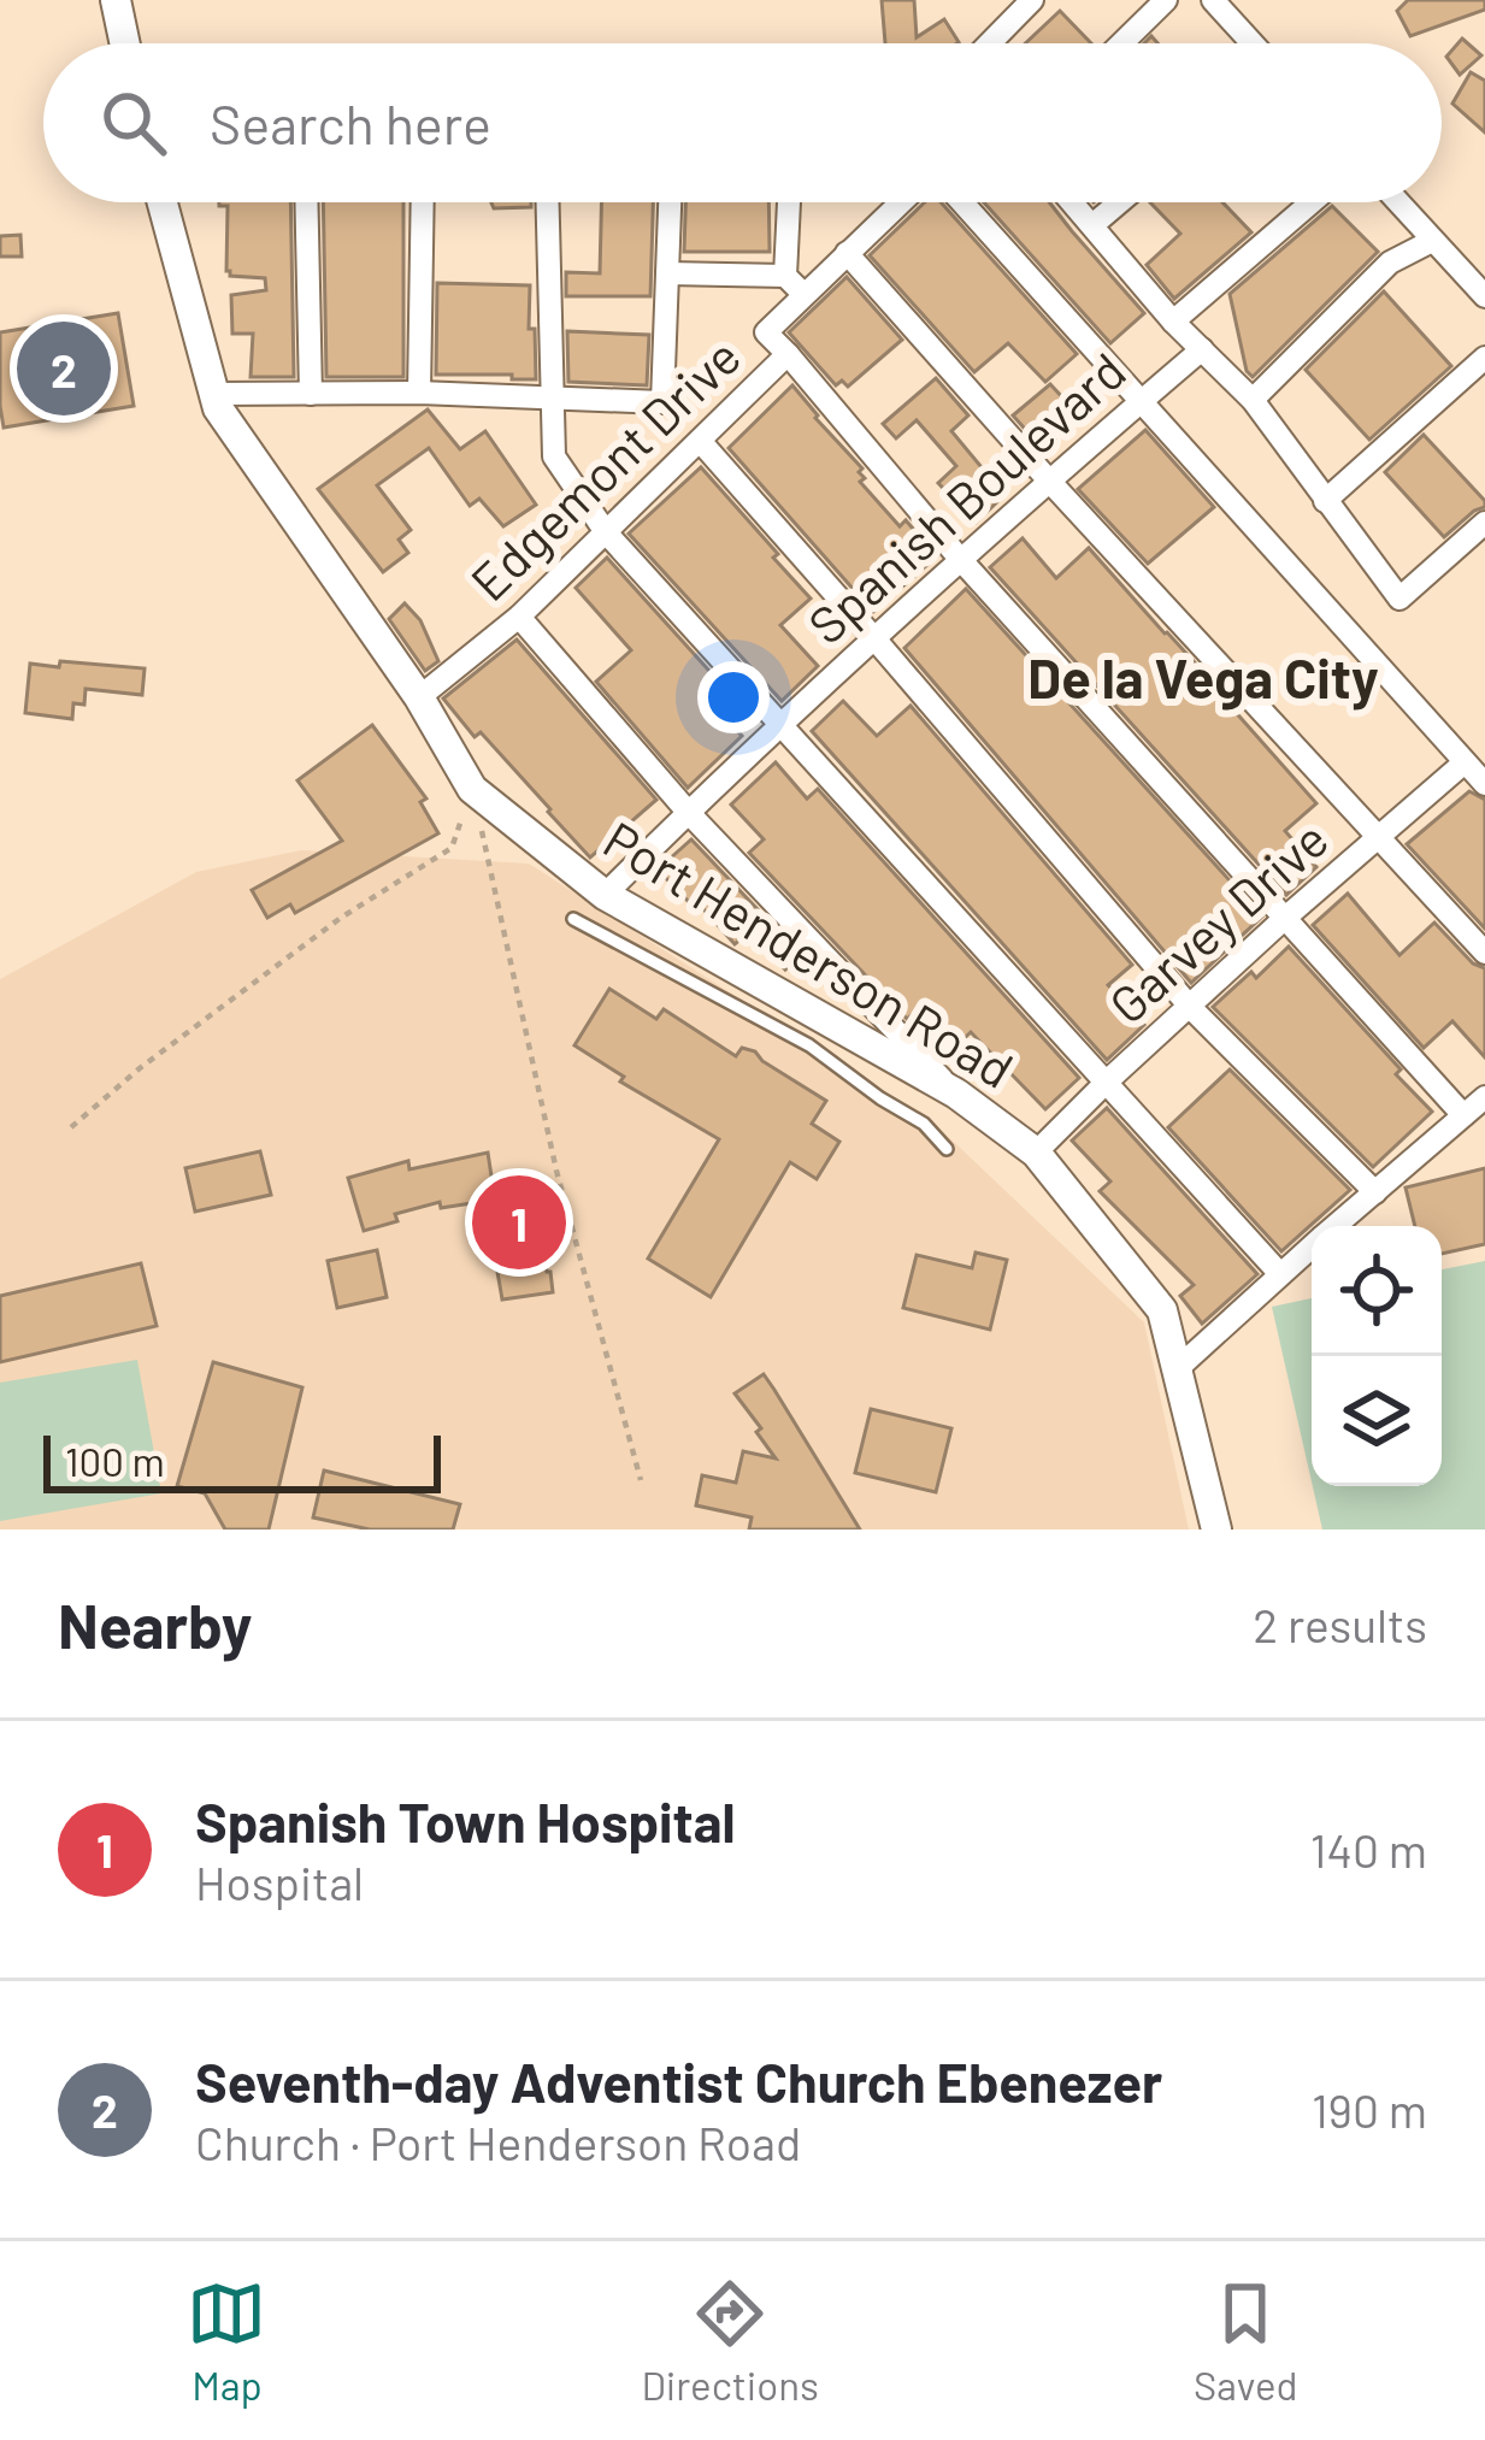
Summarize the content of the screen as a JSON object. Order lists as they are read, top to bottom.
{
  "streets": {
    "street": [
      "Edgemont Drive",
      "Spanish Boulevard",
      "Garvey Drive",
      "Port Henderson Road"
    ]
  },
  "crossings": [
    ["Edgemont Drive", "Port Henderson Road"],
    ["Spanish Boulevard", "Port Henderson Road"],
    ["Garvey Drive", "Port Henderson Road"]
  ],
  "districts": ["De la Vega City"],
  "scale_bar": "100 m",
  "page": {
    "search": "Search here",
    "pins": ["2", "1"],
    "scale": "100 m",
    "heading": ["Nearby", "2 results"],
    "list": [
      {
        "mark": "1",
        "name": "Spanish Town Hospital",
        "note": "Hospital",
        "value": "140 m"
      },
      {
        "mark": "2",
        "name": "Seventh-day Adventist Church Ebenezer",
        "note": "Church · Port Henderson Road",
        "value": "190 m"
      }
    ],
    "nav": ["Map", "Directions", "Saved"]
  }
}
